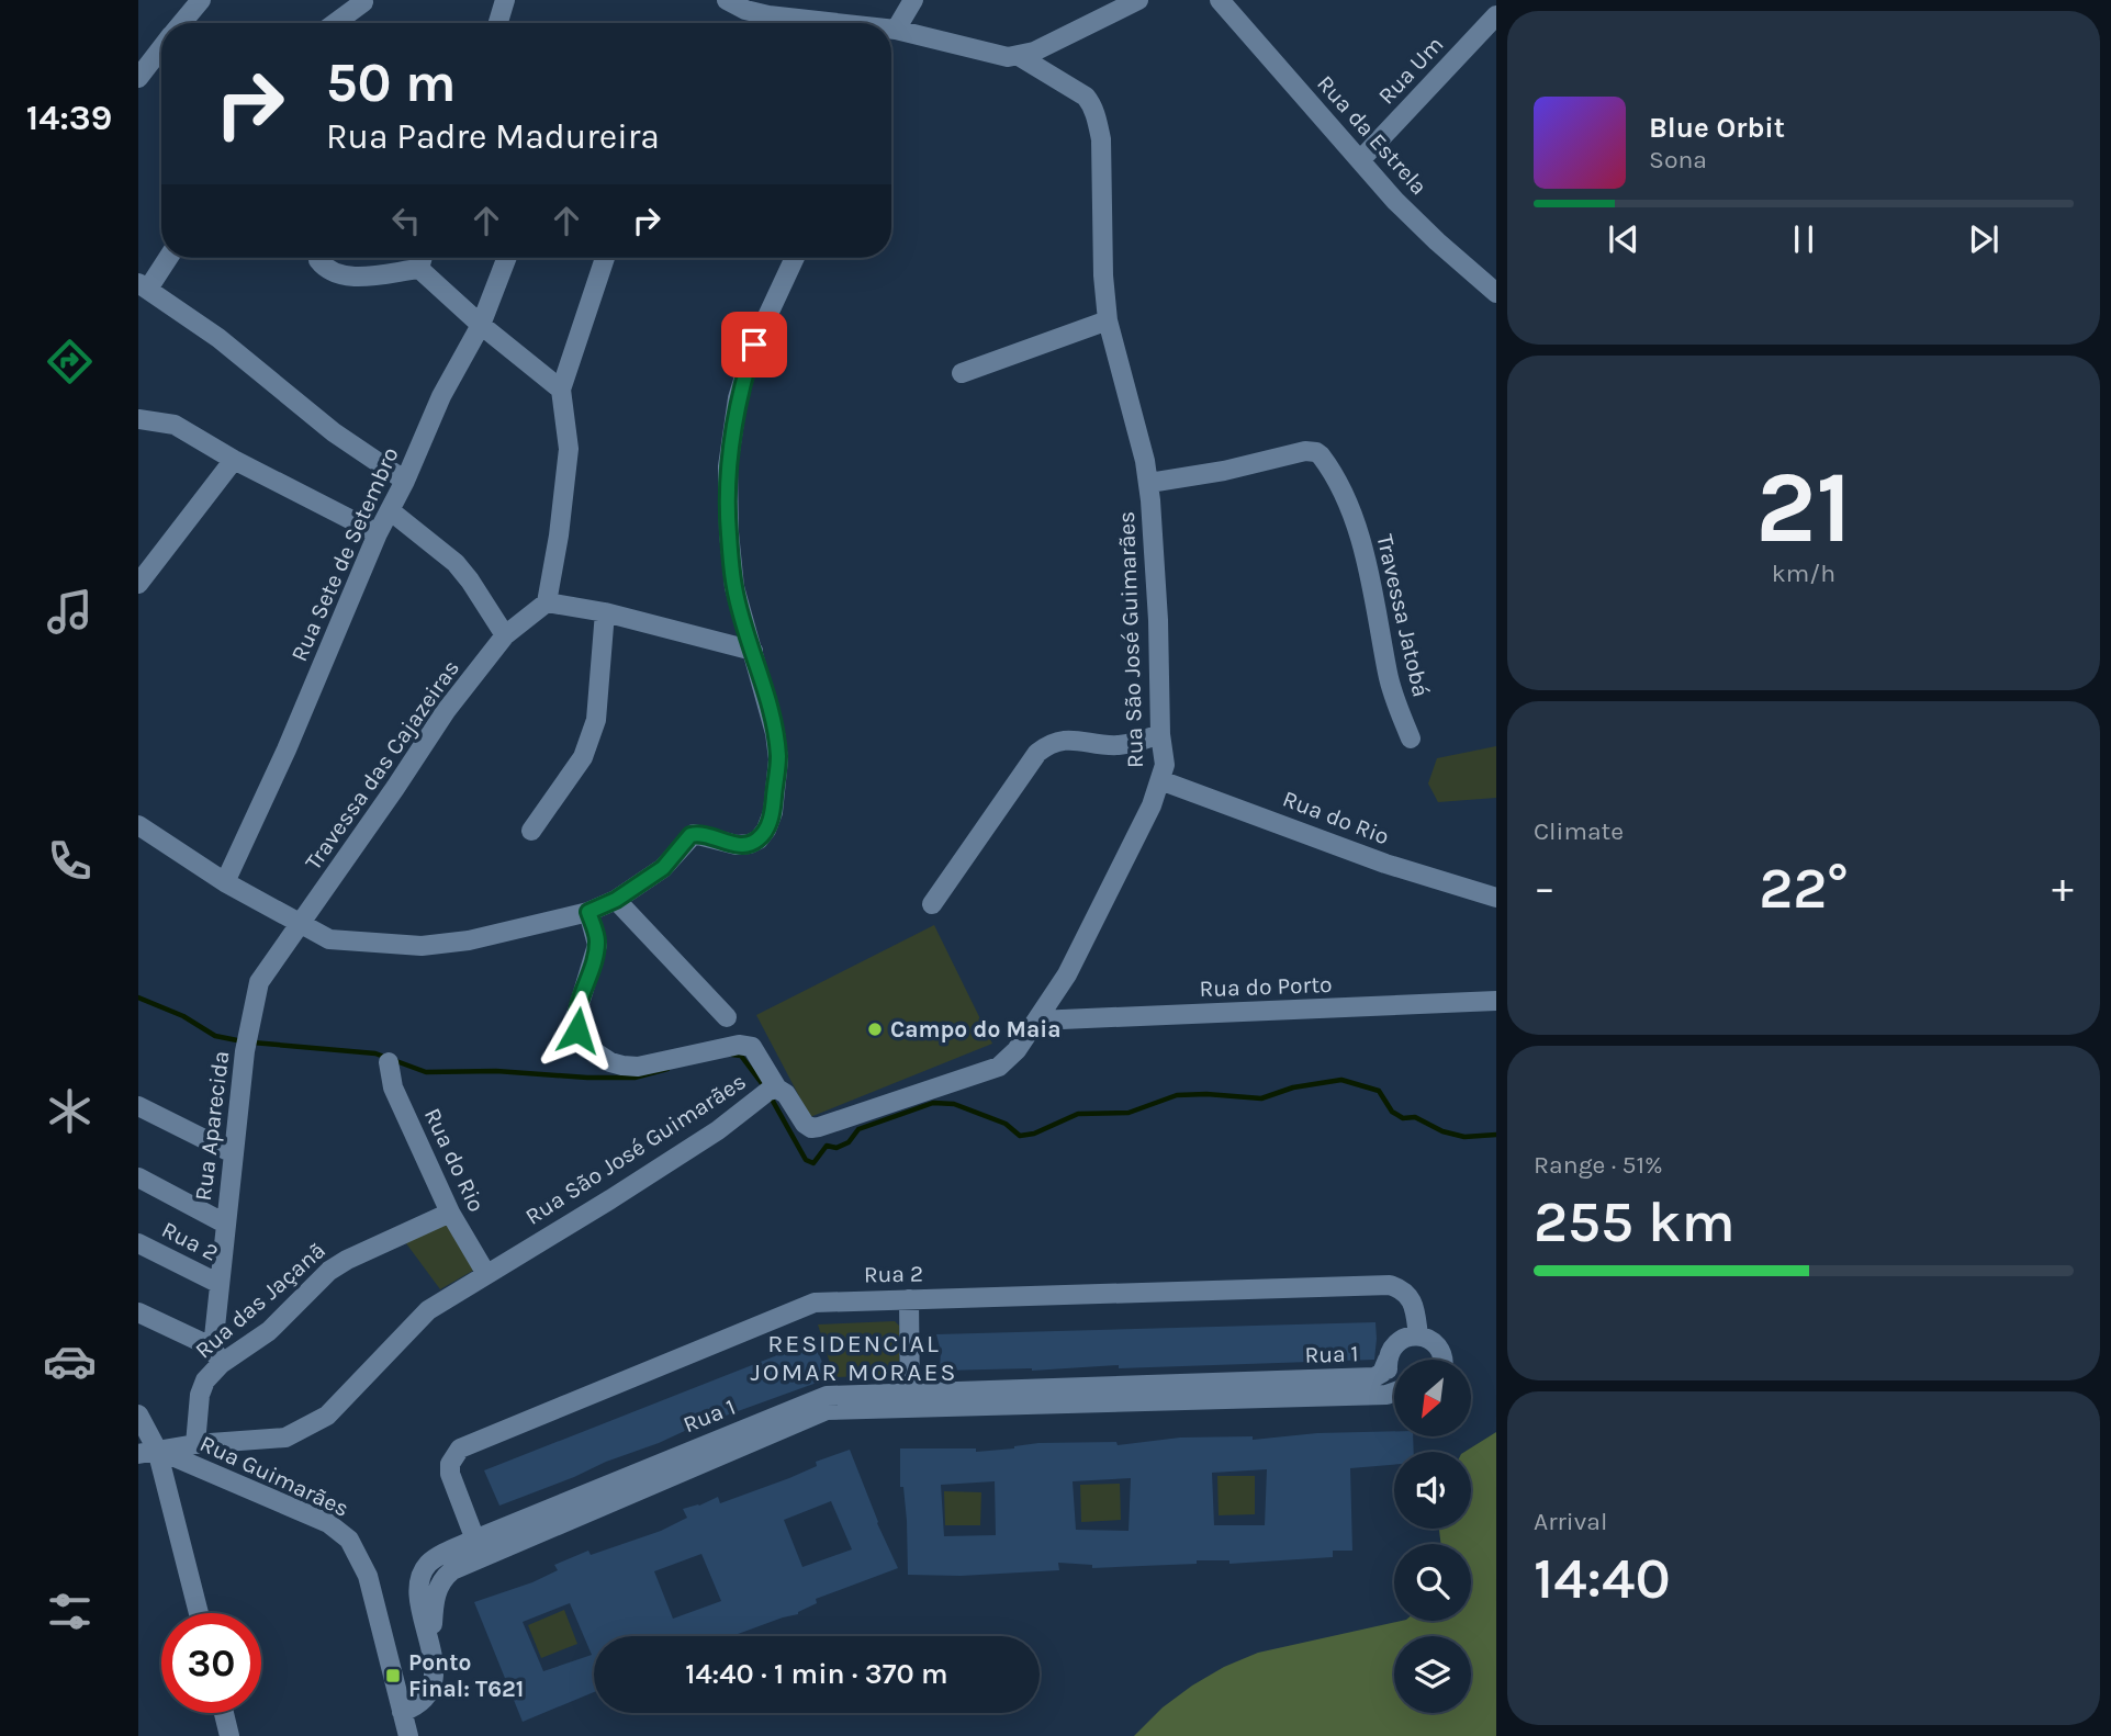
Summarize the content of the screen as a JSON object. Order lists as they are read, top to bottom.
{
  "streets": {
    "street": [
      "Rua Um",
      "Rua da Estrela",
      "Rua Sete de Setembro",
      "Travessa Jatobá",
      "Rua São José Guimarães",
      "Travessa das Cajazeiras",
      "Rua do Rio",
      "Rua do Porto",
      "Rua Aparecida",
      "Rua 2",
      "Rua das Jaçanã",
      "Rua 1",
      "Rua Guimarães"
    ]
  },
  "crossings": [
    ["Rua Um", "Rua da Estrela"],
    ["Travessa Jatobá", "Rua São José Guimarães"],
    ["Rua São José Guimarães", "Rua do Rio"],
    ["Rua São José Guimarães", "Rua do Porto"],
    ["Rua São José Guimarães", "Rua das Jaçanã"],
    ["Rua São José Guimarães", "Rua Guimarães"],
    ["Travessa das Cajazeiras", "Rua Aparecida"],
    ["Rua do Rio", "Rua das Jaçanã"],
    ["Rua Aparecida", "Rua 2"],
    ["Rua Aparecida", "Rua das Jaçanã"],
    ["Rua 2", "Rua 1"],
    ["Rua 1", "Rua Guimarães"]
  ],
  "districts": ["RESIDENCIAL JOMAR MORAES"],
  "places": {
    "other": ["Campo do Maia"],
    "transit": ["Ponto Final: T621"]
  },
  "north": "bottom left",
  "page": {
    "tabs": "14:39",
    "turn": ["50 m", "Rua Padre Madureira"],
    "song": ["Blue Orbit", "Sona"],
    "tile": [
      ["21", "km/h"],
      "Climate",
      ["Range · 51%", "255 km"],
      ["Arrival", "14:40"]
    ],
    "heat": ["−", "22°", "+"],
    "limit": "30",
    "trip": "14:40 · 1 min · 370 m"
  }
}
